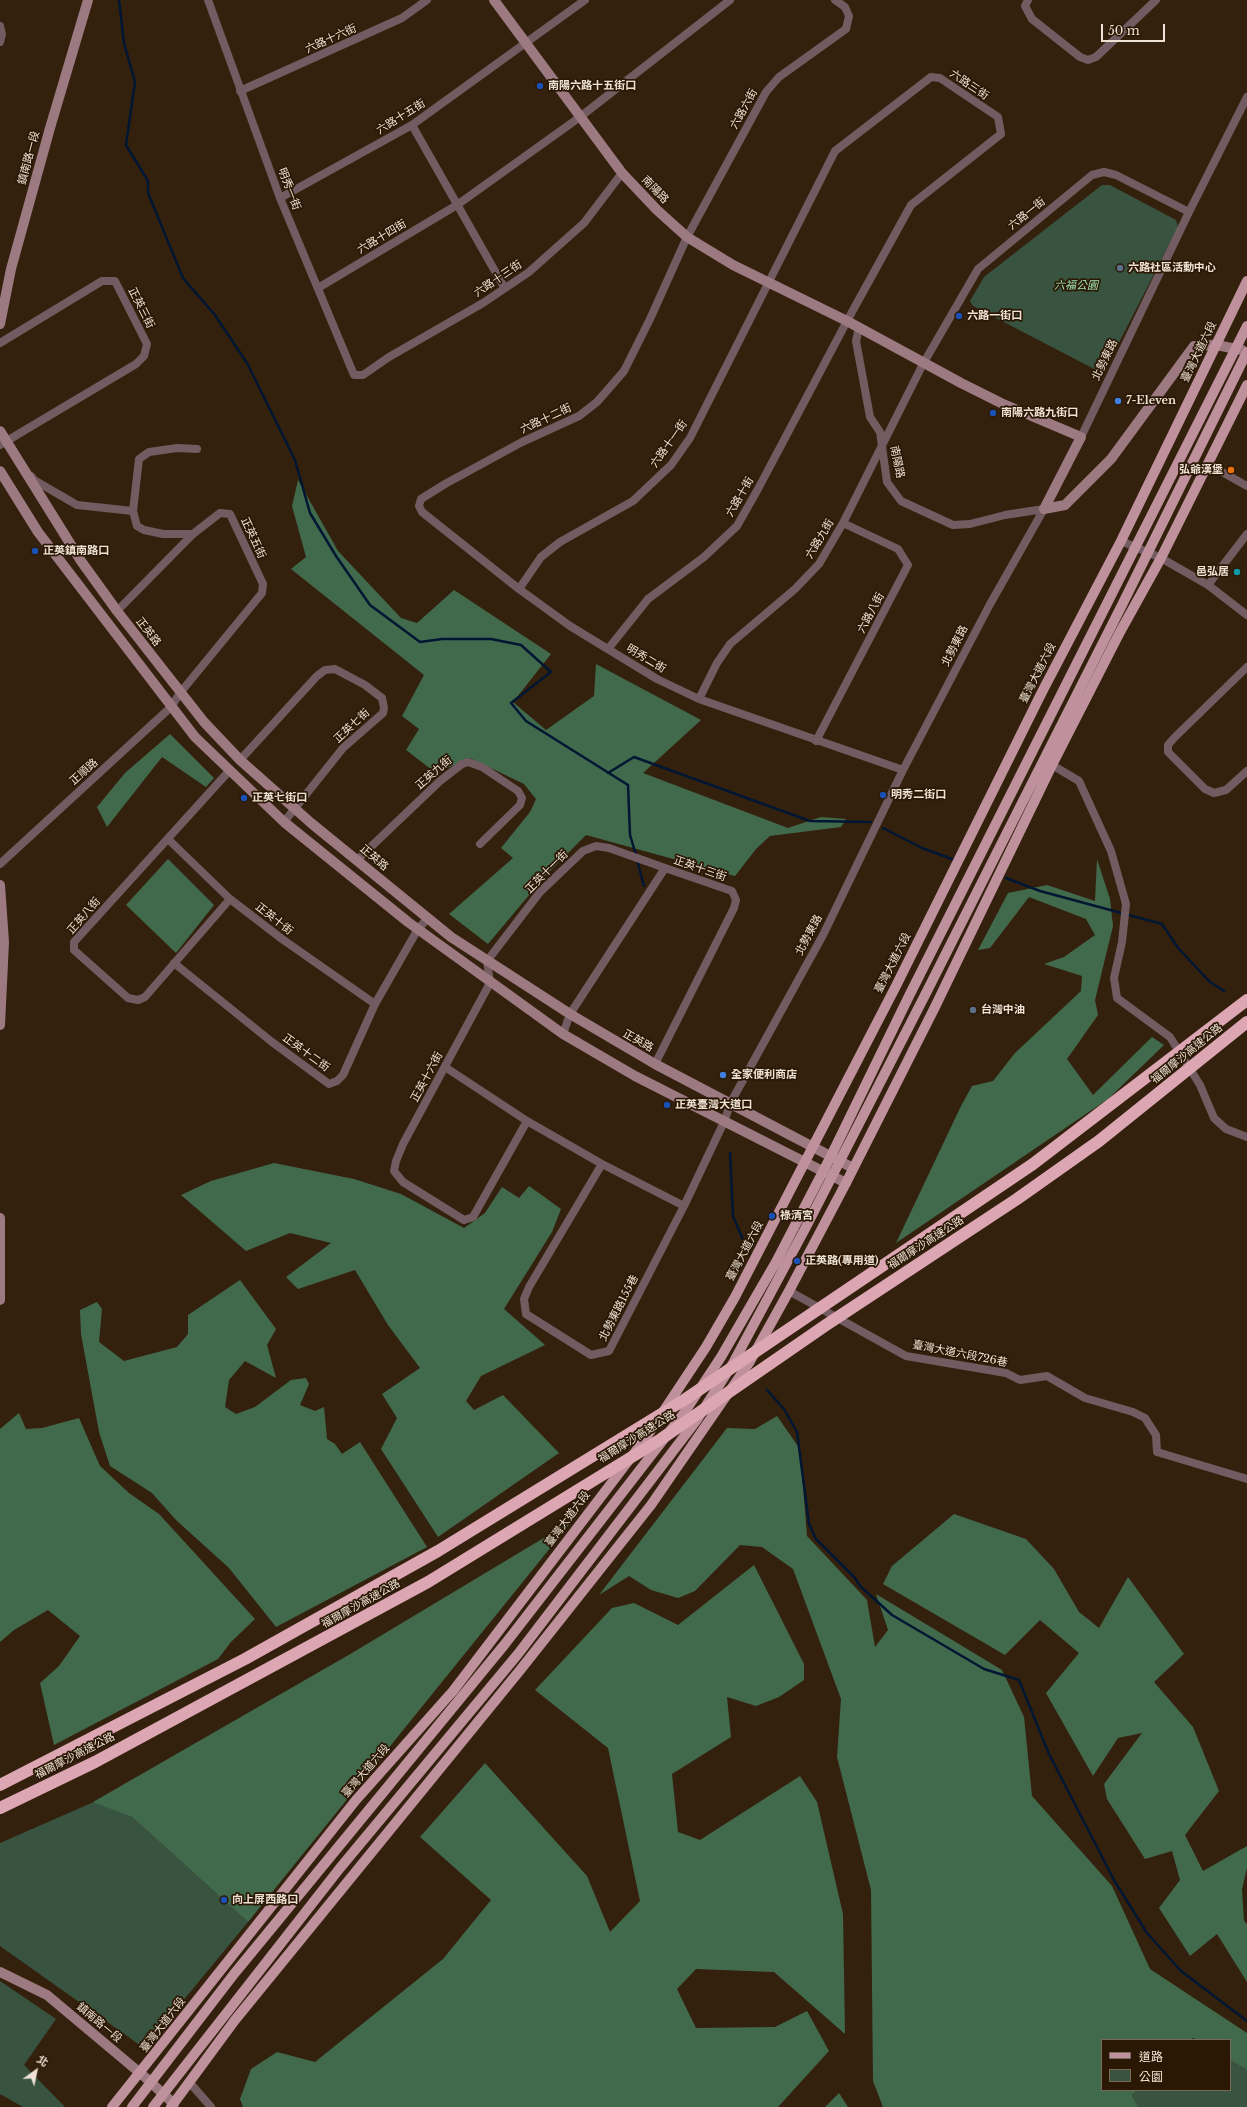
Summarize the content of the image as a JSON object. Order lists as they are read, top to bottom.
{
  "streets": {
    "highway": ["福爾摩沙高速公路"],
    "main road": ["臺灣大道六段"],
    "street": [
      "六路十六街",
      "六路三街",
      "六路六街",
      "六路十五街",
      "鎮南路一段",
      "明秀一街",
      "南陽路",
      "六路一街",
      "六路十四街",
      "六路十三街",
      "正英三街",
      "北勢東路",
      "六路十二街",
      "六路十一街",
      "六路十街",
      "正英五街",
      "六路九街",
      "六路八街",
      "正英路",
      "明秀二街",
      "正英七街",
      "正順路",
      "正英九街",
      "正英十三街",
      "正英十一街",
      "正英八街",
      "正英十街",
      "正英十二街",
      "正英十六街",
      "北勢東路155巷",
      "臺灣大道六段726巷"
    ]
  },
  "crossings": [
    ["六路十六街", "明秀一街"],
    ["六路三街", "南陽路"],
    ["六路三街", "六路十一街"],
    ["六路三街", "六路十街"],
    ["六路六街", "南陽路"],
    ["六路六街", "六路十二街"],
    ["六路十五街", "明秀一街"],
    ["六路十五街", "南陽路"],
    ["鎮南路一段", "臺灣大道六段"],
    ["明秀一街", "六路十四街"],
    ["明秀一街", "六路十三街"],
    ["南陽路", "六路一街"],
    ["南陽路", "六路十四街"],
    ["南陽路", "六路十三街"],
    ["南陽路", "北勢東路"],
    ["南陽路", "六路十二街"],
    ["南陽路", "六路十一街"],
    ["南陽路", "六路十街"],
    ["南陽路", "六路九街"],
    ["六路一街", "北勢東路"],
    ["六路一街", "六路九街"],
    ["正英三街", "正英路"],
    ["臺灣大道六段", "正英路"],
    ["北勢東路", "正英路"],
    ["北勢東路", "明秀二街"],
    ["北勢東路", "北勢東路155巷"],
    ["六路十二街", "明秀二街"],
    ["六路十一街", "明秀二街"],
    ["六路十街", "明秀二街"],
    ["正英五街", "正英路"],
    ["正英五街", "正順路"],
    ["六路九街", "六路八街"],
    ["六路九街", "明秀二街"],
    ["六路八街", "明秀二街"],
    ["正英路", "正英七街"],
    ["正英路", "正順路"],
    ["正英路", "正英九街"],
    ["正英路", "正英十三街"],
    ["正英路", "正英十一街"],
    ["正英路", "正英十二街"],
    ["正英十三街", "正英十一街"],
    ["正英八街", "正英十街"],
    ["正英八街", "正英十二街"],
    ["正英十街", "正英十二街"]
  ],
  "parks": ["六福公園"],
  "places": [
    "南陽六路十五街口",
    "六路社區活動中心",
    "六路一街口",
    "7-Eleven",
    "南陽六路九街口",
    "弘爺漢堡",
    "正英鎮南路口",
    "邑弘居",
    "明秀二街口",
    "正英七街口",
    "台灣中油",
    "全家便利商店",
    "正英臺灣大道口",
    "祿清宮",
    "正英路(專用道)",
    "向上屏西路口"
  ],
  "legend": ["道路", "公園"],
  "scale_bar": "50 m",
  "north": "top right"
}
